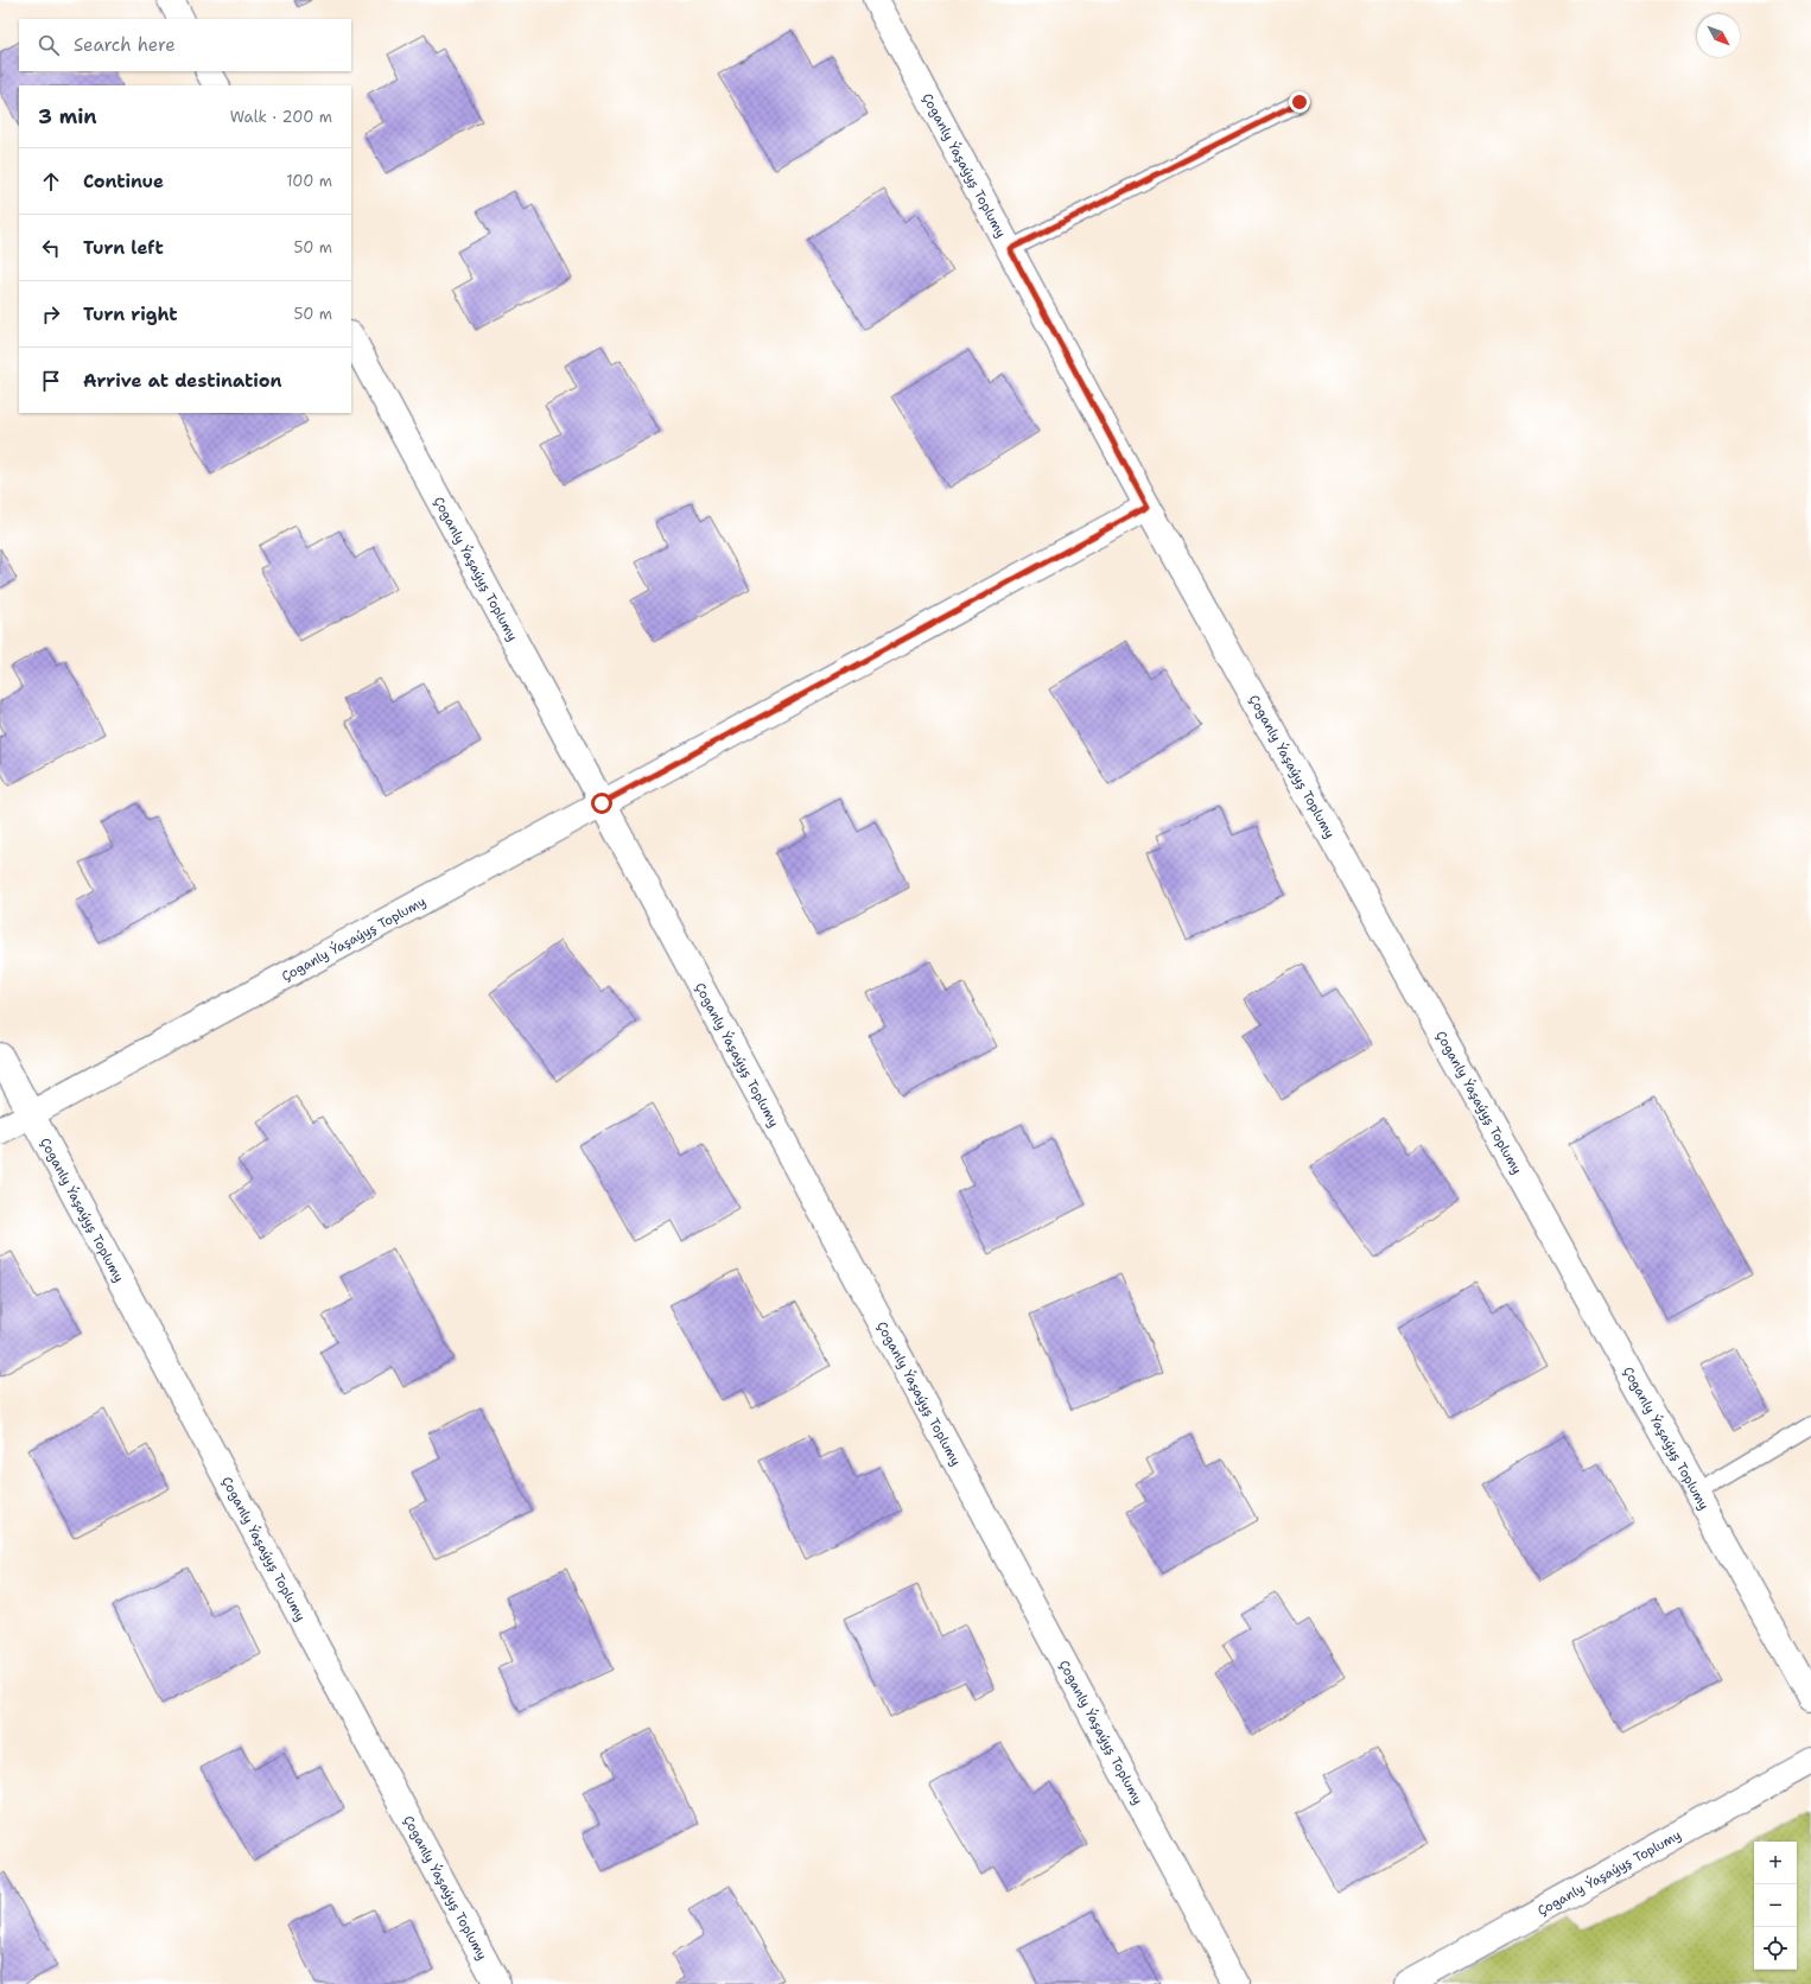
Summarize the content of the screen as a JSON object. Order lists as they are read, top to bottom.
{
  "streets": {
    "street": ["Çoganly Ýaşaýyş Toplumy"]
  },
  "north": "bottom right",
  "page": {
    "search": "Search here",
    "heading": ["3 min", "Walk · 200 m"],
    "list": [
      ["Continue", "100 m"],
      ["Turn left", "50 m"],
      ["Turn right", "50 m"],
      "Arrive at destination"
    ],
    "map_buttons": ["+", "−"]
  }
}
